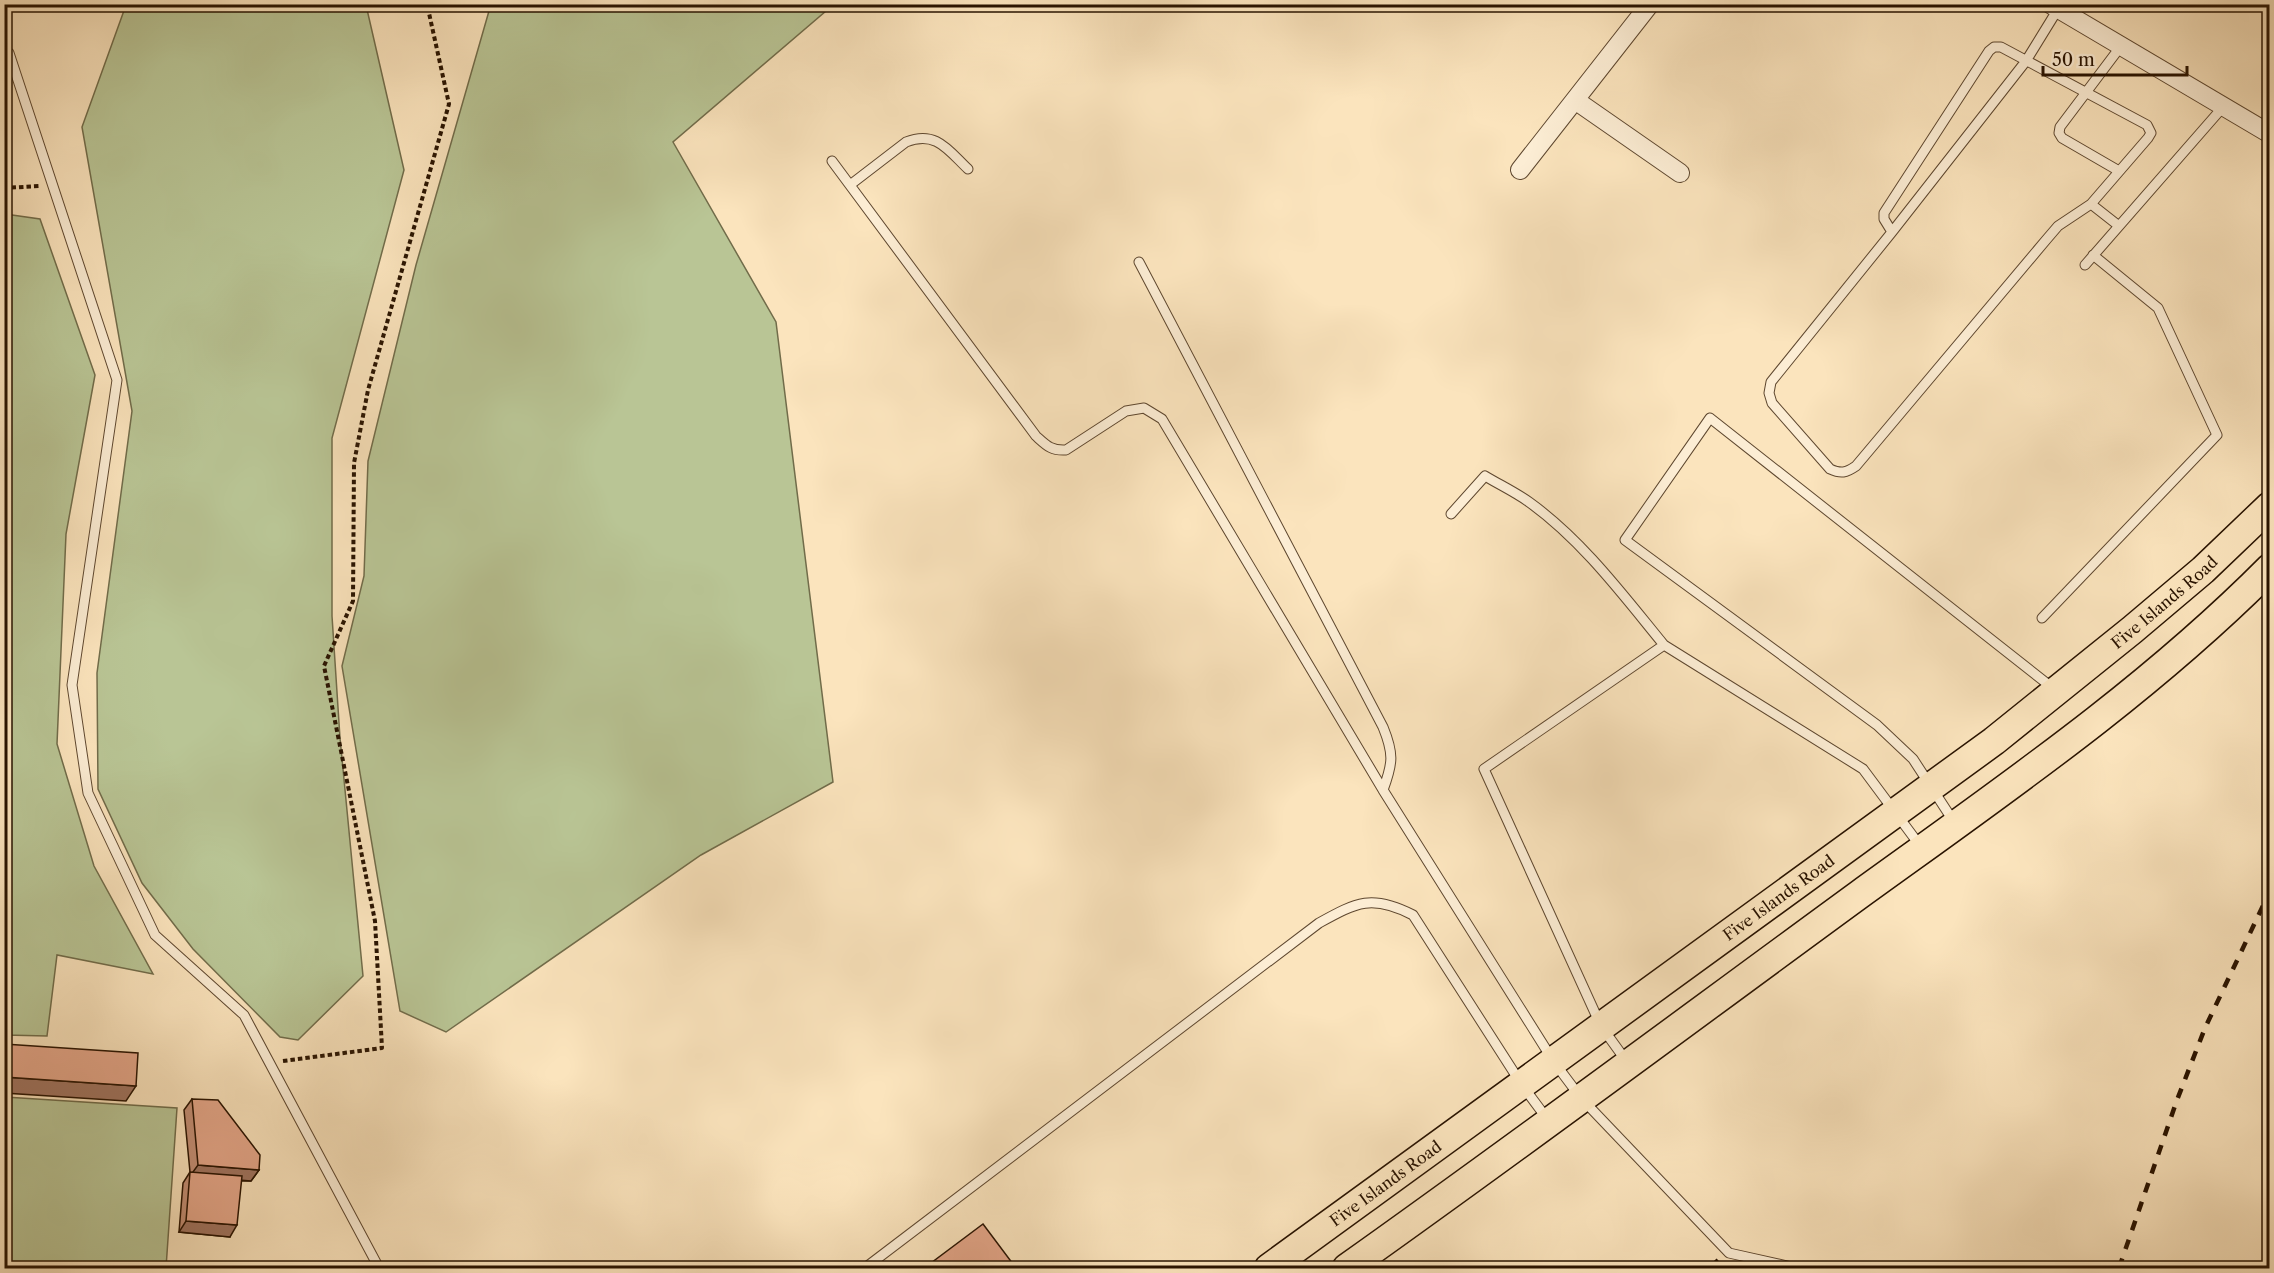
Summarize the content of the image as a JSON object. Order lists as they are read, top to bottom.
{
  "streets": {
    "main road": ["Five Islands Road"]
  },
  "scale_bar": "50 m"
}
